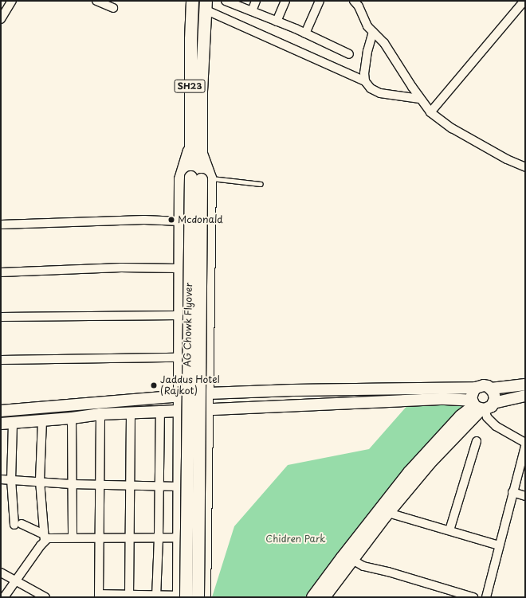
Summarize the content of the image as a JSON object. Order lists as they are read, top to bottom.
{
  "streets": {
    "main road": ["SH23", "AG Chowk Flyover"]
  },
  "crossings": [
    ["SH23", "AG Chowk Flyover"]
  ],
  "parks": ["Chidren Park"],
  "places": ["Mcdonald", "Jaddus Hotel (Rajkot)"]
}
